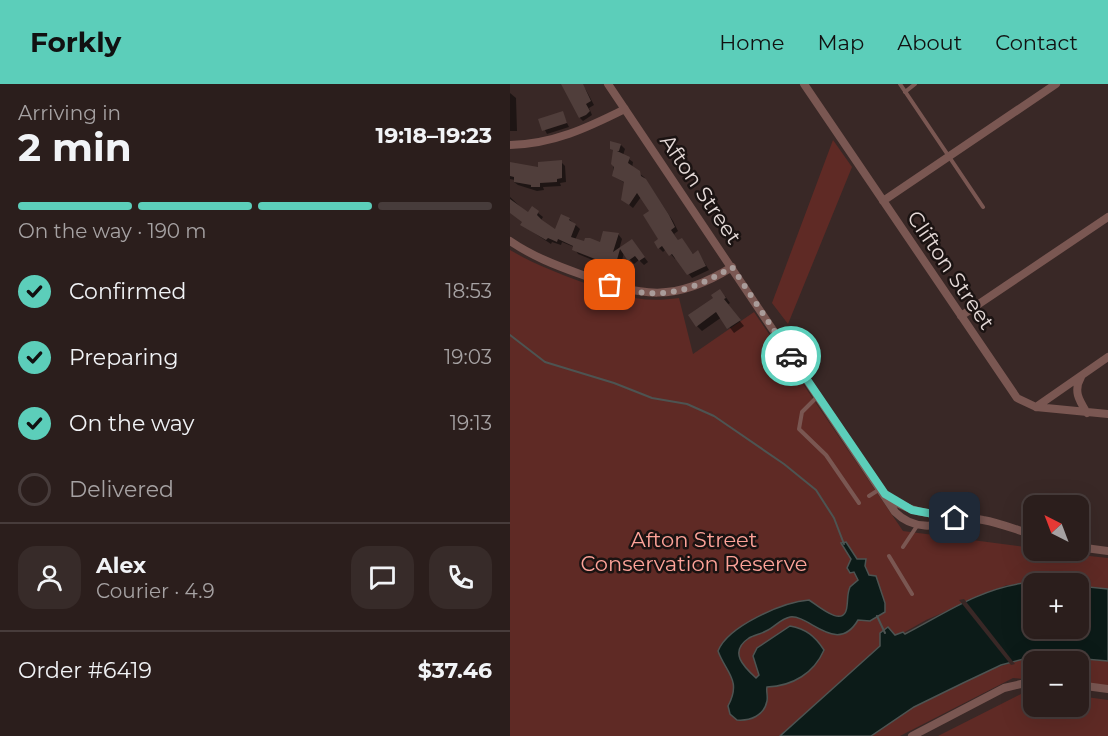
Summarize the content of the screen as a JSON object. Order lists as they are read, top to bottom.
{
  "streets": {
    "street": ["Afton Street", "Clifton Street"]
  },
  "parks": ["Afton Street Conservation Reserve"],
  "north": "top left",
  "page": {
    "header": "Forkly",
    "nav": [
      "Home",
      "Map",
      "About",
      "Contact"
    ],
    "heading": ["2 min", "Arriving in", "19:18–19:23"],
    "panel": [
      "Alex",
      "Courier · 4.9",
      "Order #6419",
      "$37.46"
    ],
    "bar": "On the way · 190 m",
    "list": [
      ["Confirmed", "18:53"],
      ["Preparing", "19:03"],
      ["On the way", "19:13"],
      "Delivered"
    ],
    "map_buttons": ["+", "−"]
  }
}
